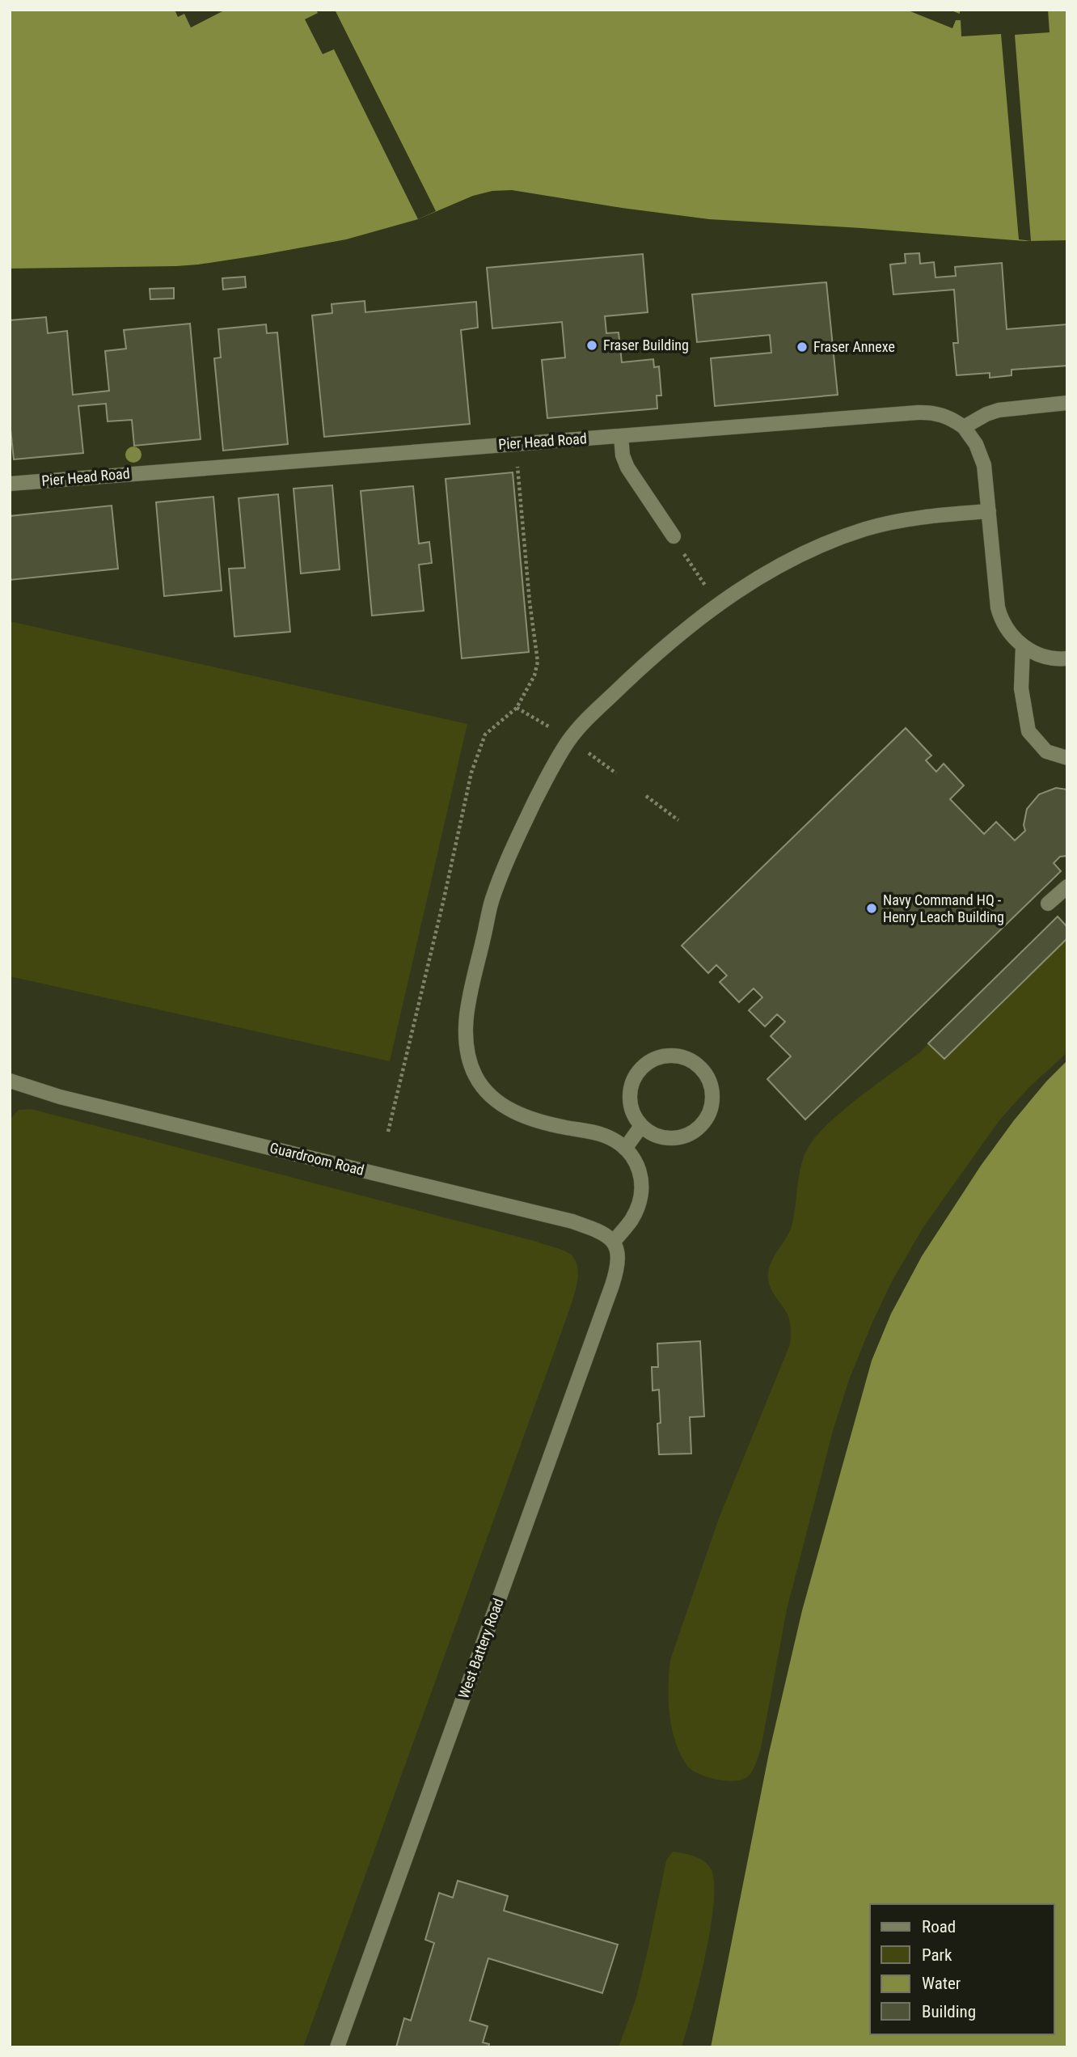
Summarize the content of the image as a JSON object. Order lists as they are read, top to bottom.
{
  "streets": {
    "lane": ["Pier Head Road", "Guardroom Road", "West Battery Road"]
  },
  "crossings": [
    ["Guardroom Road", "West Battery Road"]
  ],
  "places": ["Fraser Building", "Fraser Annexe", "Navy Command HQ - Henry Leach Building"],
  "legend": [
    "Road",
    "Park",
    "Water",
    "Building"
  ]
}
